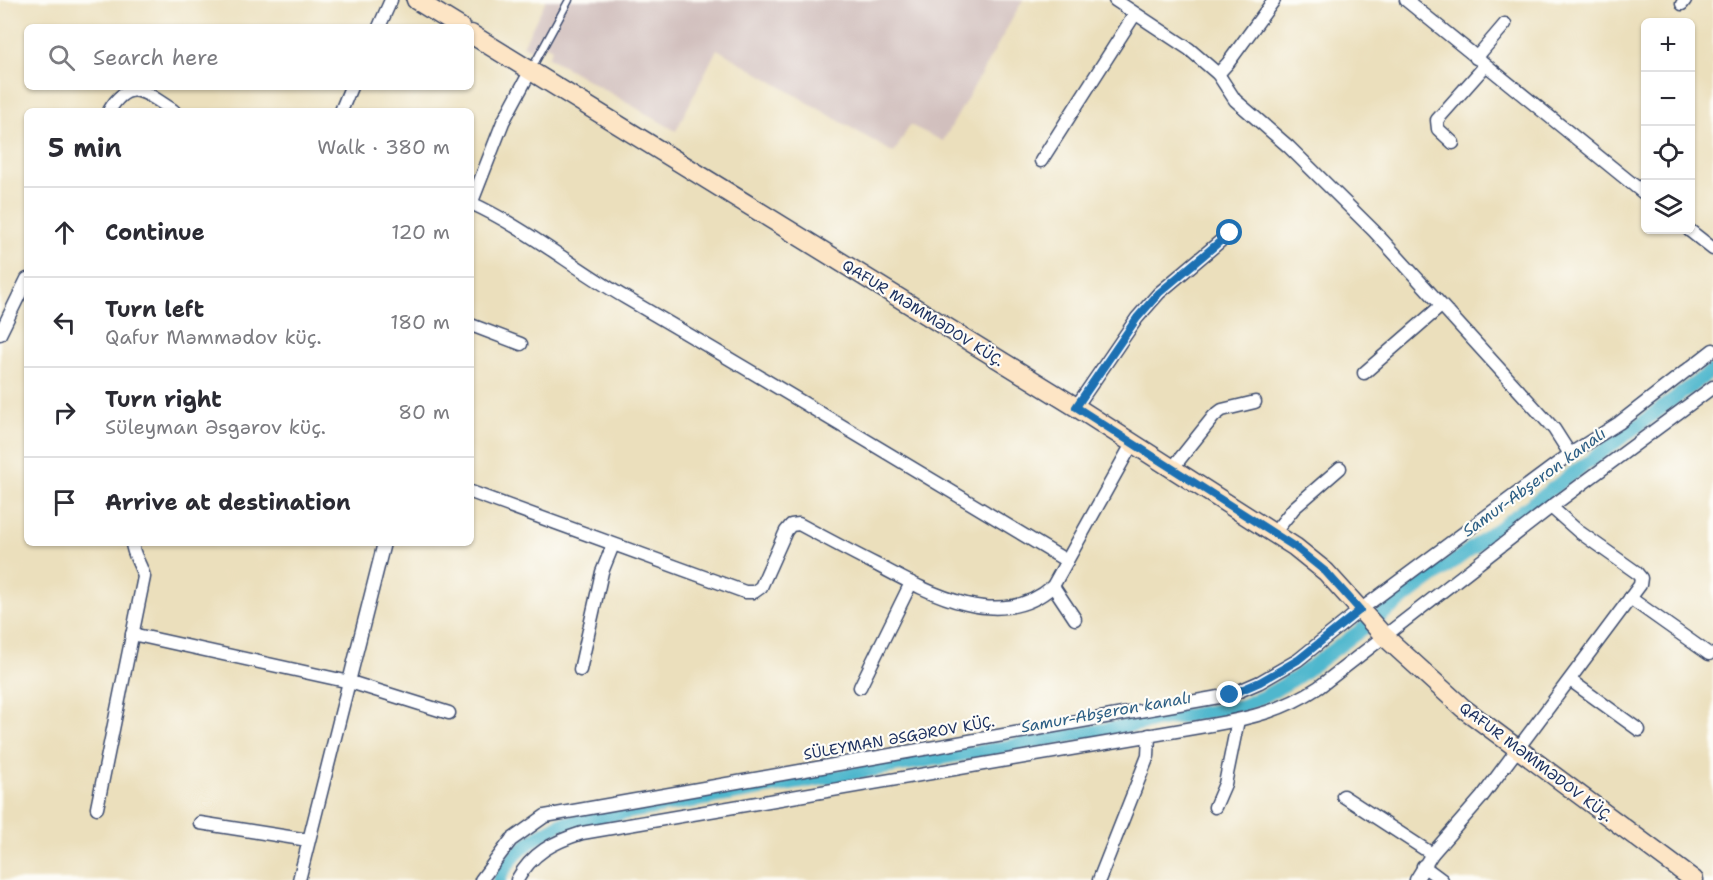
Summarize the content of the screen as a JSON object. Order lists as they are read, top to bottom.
{
  "streets": {
    "street": ["QAFUR MƏMMƏDOV KÜÇ.", "SÜLEYMAN ƏSGƏROV KÜÇ."]
  },
  "crossings": [
    ["QAFUR MƏMMƏDOV KÜÇ.", "SÜLEYMAN ƏSGƏROV KÜÇ."]
  ],
  "water": ["Samur-Abşeron kanalı"],
  "page": {
    "map_buttons": ["+", "−"],
    "search": "Search here",
    "heading": ["5 min", "Walk · 380 m"],
    "list": [
      ["Continue", "120 m"],
      ["Turn left", "Qafur Məmmədov küç.", "180 m"],
      ["Turn right", "Süleyman Əsgərov küç.", "80 m"],
      "Arrive at destination"
    ]
  }
}
